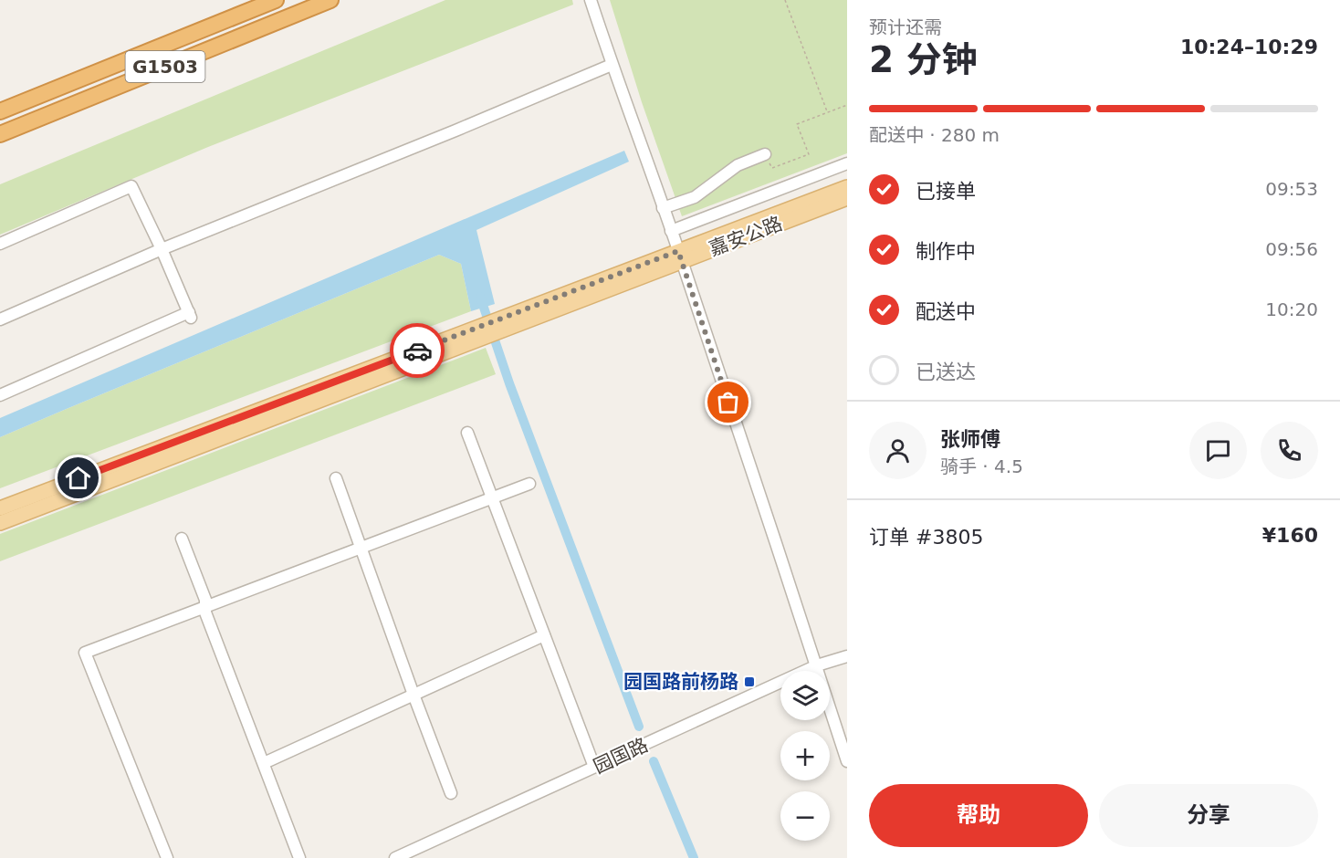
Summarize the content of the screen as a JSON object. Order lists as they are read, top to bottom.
{
  "streets": {
    "highway": ["G1503"],
    "main road": ["嘉安公路"],
    "street": ["园国路"]
  },
  "places": {
    "transit": ["园国路前杨路"]
  },
  "page": {
    "heading": ["2 分钟", "预计还需", "10:24–10:29"],
    "panel": [
      "张师傅",
      "骑手 · 4.5",
      "订单 #3805",
      "¥160"
    ],
    "bar": "配送中 · 280 m",
    "list": [
      ["已接单", "09:53"],
      ["制作中", "09:56"],
      ["配送中", "10:20"],
      "已送达"
    ],
    "map_buttons": ["+", "−"],
    "buttons": ["帮助", "分享"]
  }
}
